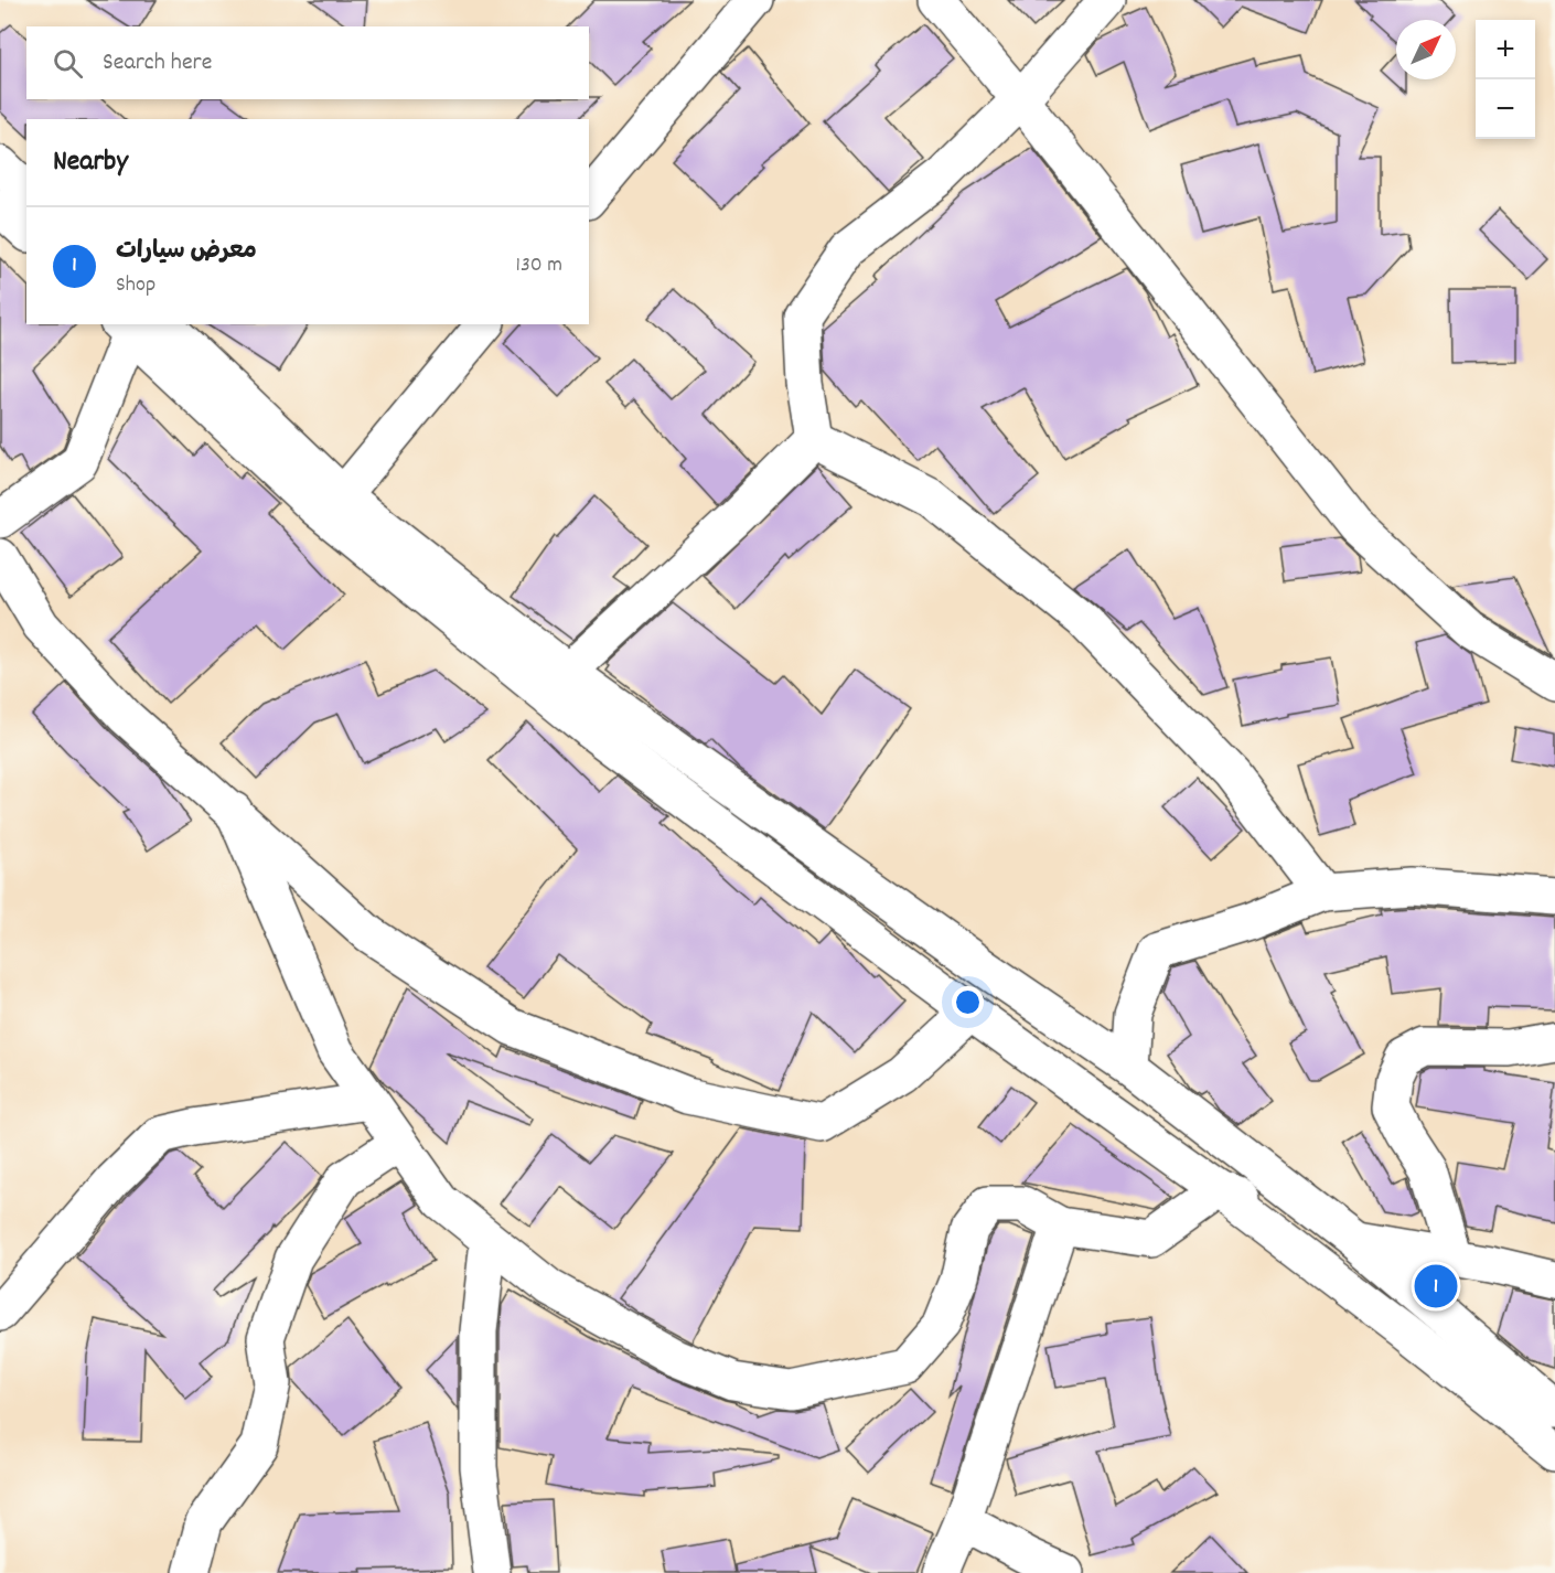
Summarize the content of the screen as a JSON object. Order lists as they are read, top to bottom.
{
  "north": "top right",
  "page": {
    "map_buttons": ["+", "−"],
    "search": "Search here",
    "heading": "Nearby",
    "list": [
      {
        "mark": "1",
        "name": "معرض سيارات",
        "note": "Shop",
        "value": "130 m"
      }
    ],
    "pins": "1"
  }
}
